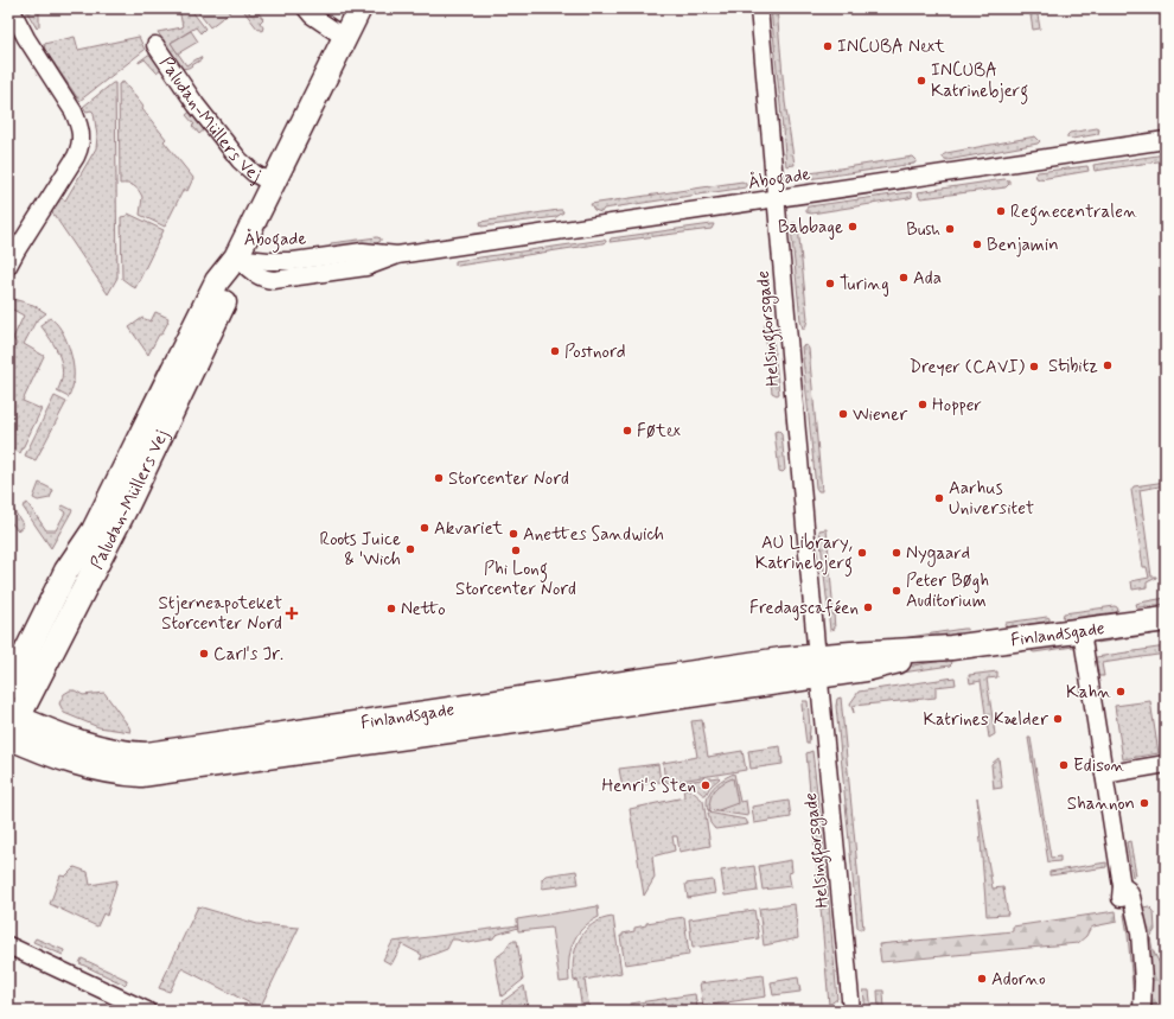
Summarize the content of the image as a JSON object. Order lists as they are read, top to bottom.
{
  "streets": {
    "street": [
      "Paludan-Müllers Vej",
      "Åbogade",
      "Helsingforsgade",
      "Finlandsgade"
    ]
  },
  "crossings": [
    ["Paludan-Müllers Vej", "Åbogade"],
    ["Paludan-Müllers Vej", "Finlandsgade"],
    ["Åbogade", "Helsingforsgade"],
    ["Helsingforsgade", "Finlandsgade"]
  ],
  "places": {
    "other": [
      "INCUBA Next",
      "INCUBA Katrinebjerg",
      "Regnecentralen",
      "Babbage",
      "Bush",
      "Benjamin",
      "Ada",
      "Turing",
      "Postnord",
      "Stibitz",
      "Dreyer (CAVI)",
      "Hopper",
      "Wiener",
      "Føtex",
      "Storcenter Nord",
      "Aarhus Universitet",
      "Akvariet",
      "Anettes Sandwich",
      "Roots Juice & 'Wich",
      "Phi Long Storcenter Nord",
      "AU Library, Katrinebjerg",
      "Nygaard",
      "Peter Bøgh Auditorium",
      "Fredagscaféen",
      "Netto",
      "Carl's Jr.",
      "Kahn",
      "Katrines Kælder",
      "Edison",
      "Henri's Sten",
      "Shannon",
      "Adorno"
    ],
    "health": ["Stjerneapoteket Storcenter Nord"]
  }
}
